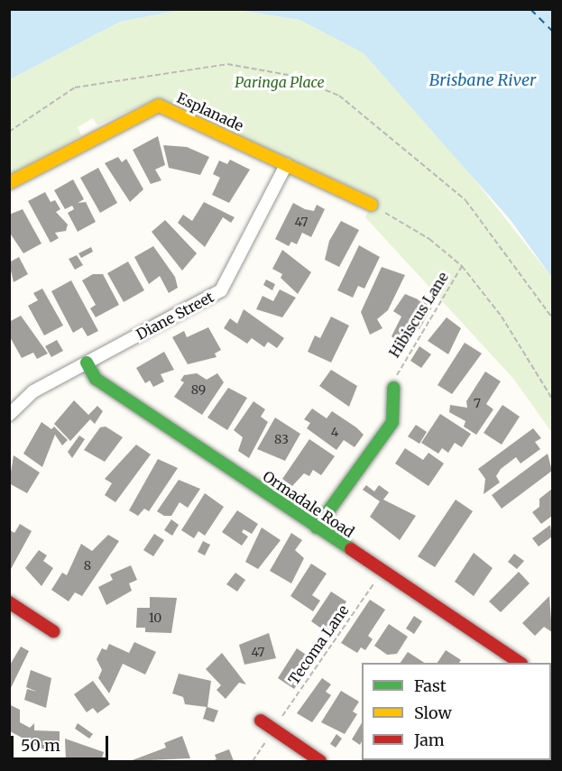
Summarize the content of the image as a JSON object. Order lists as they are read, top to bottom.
{
  "streets": {
    "street": ["Esplanade", "Diane Street", "Ormadale Road"],
    "path": ["Hibiscus Lane", "Tecoma Lane"]
  },
  "crossings": [
    ["Esplanade", "Diane Street"],
    ["Diane Street", "Ormadale Road"]
  ],
  "water": ["Brisbane River"],
  "parks": ["Paringa Place"],
  "house_numbers": [
    "47",
    "89",
    "7",
    "4",
    "83",
    "8",
    "10",
    "47"
  ],
  "legend": ["Fast", "Slow", "Jam"],
  "scale_bar": "50 m"
}
